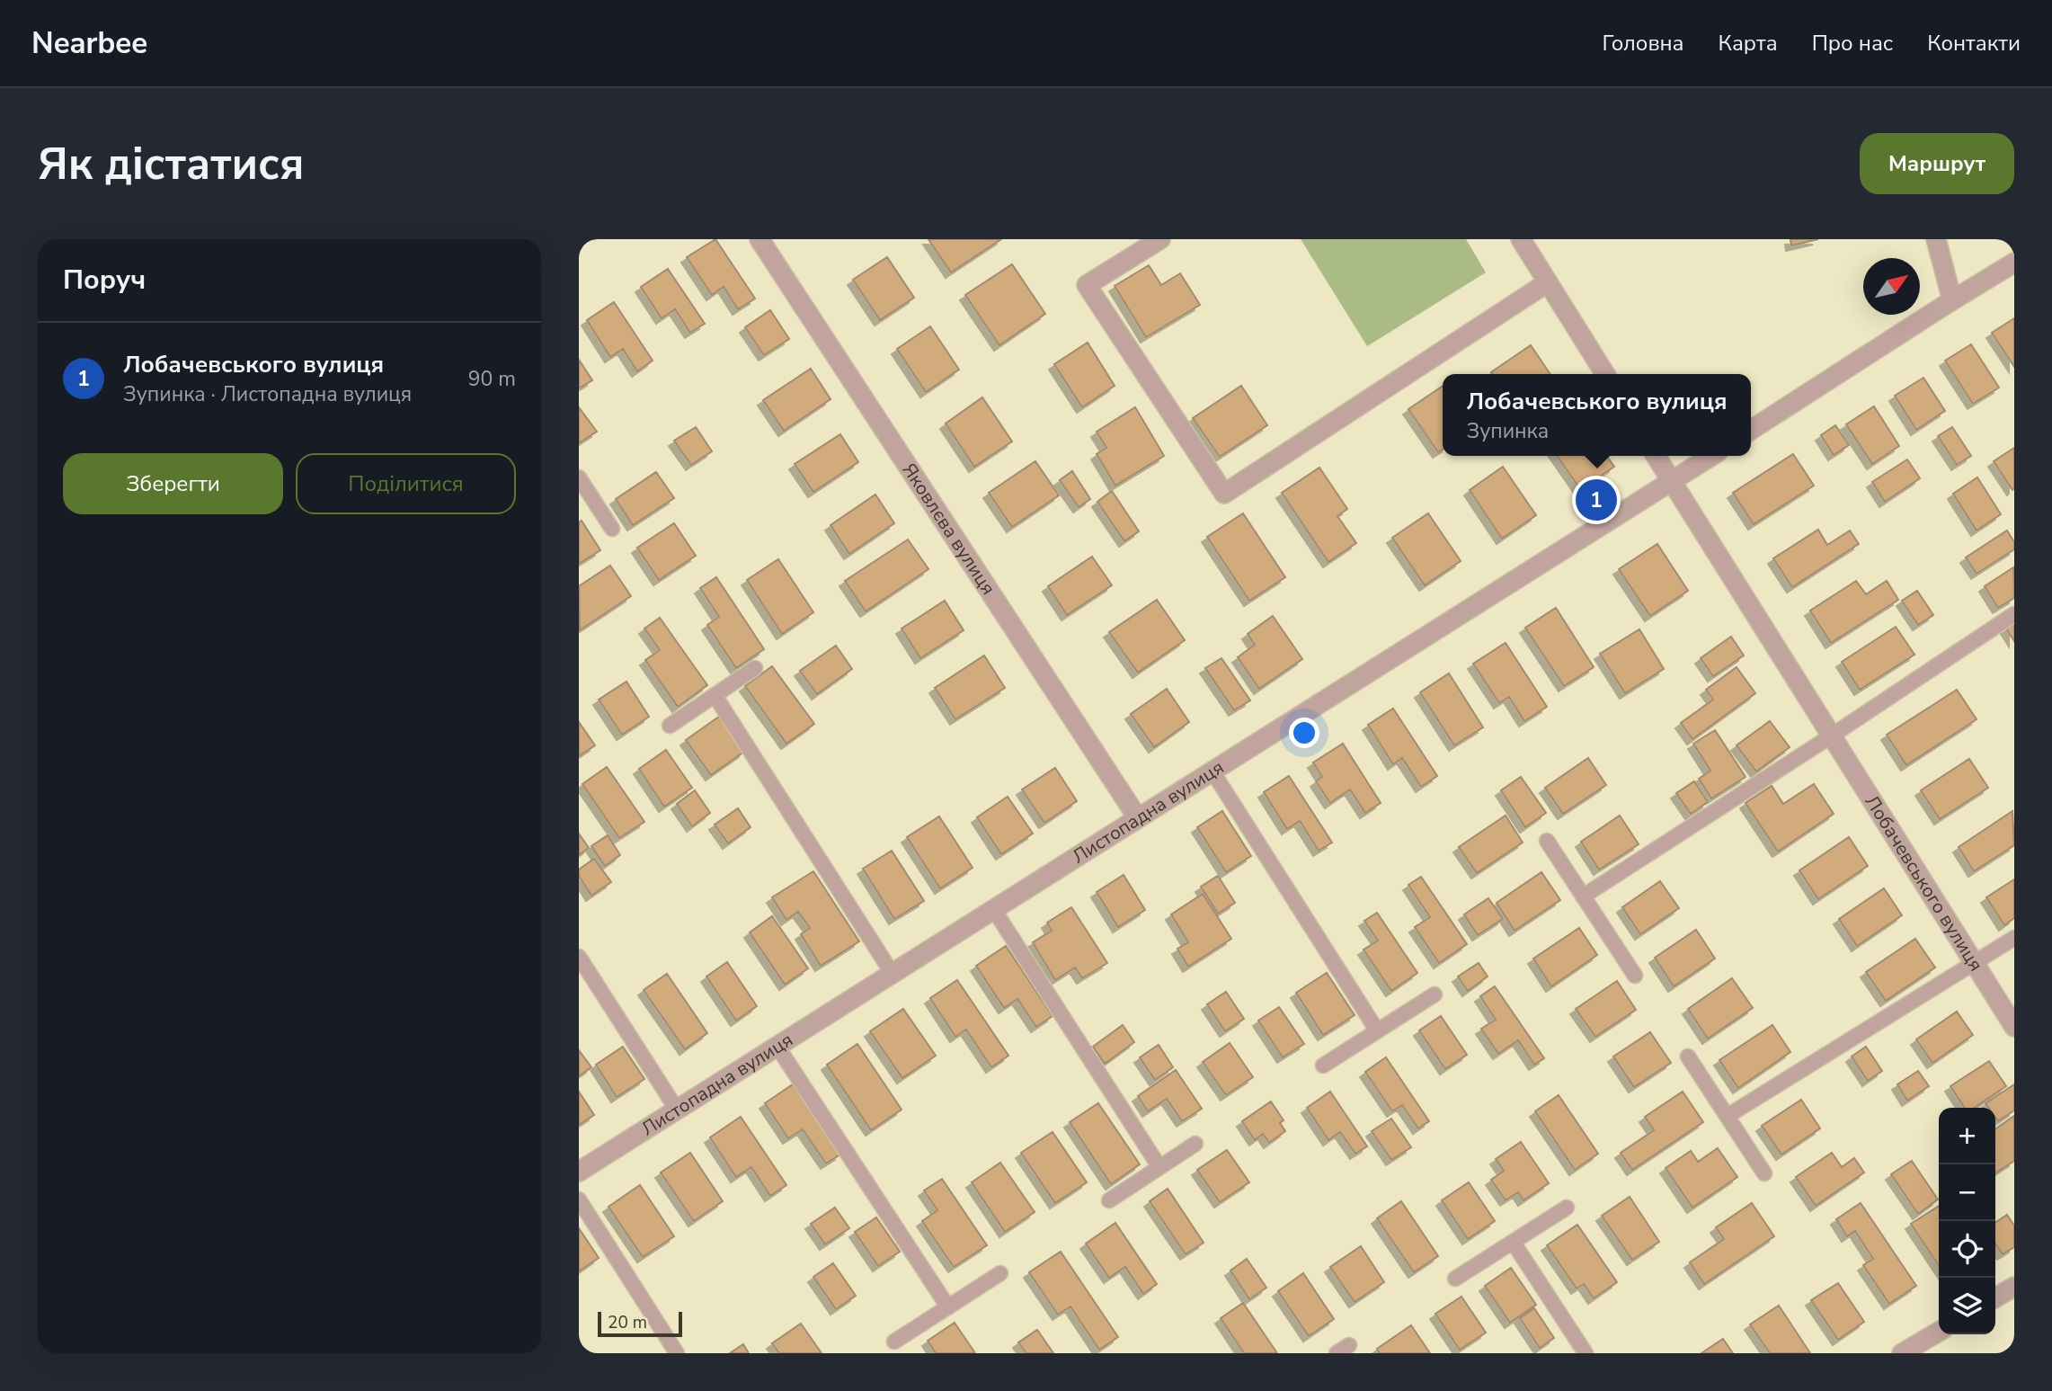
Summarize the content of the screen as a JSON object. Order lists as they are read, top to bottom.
{
  "streets": {
    "street": ["Яковлєва вулиця", "Листопадна вулиця", "Лобачевського вулиця"]
  },
  "crossings": [
    ["Яковлєва вулиця", "Листопадна вулиця"],
    ["Листопадна вулиця", "Лобачевського вулиця"]
  ],
  "scale_bar": "20 m",
  "north": "top right",
  "page": {
    "header": "Nearbee",
    "nav": [
      "Головна",
      "Карта",
      "Про нас",
      "Контакти"
    ],
    "buttons": [
      "Маршрут",
      ["Зберегти", "Поділитися"]
    ],
    "title": "Як дістатися",
    "heading": "Поруч",
    "list": [
      {
        "mark": "1",
        "name": "Лобачевського вулиця",
        "note": "Зупинка · Листопадна вулиця",
        "value": "90 m"
      }
    ],
    "popup": ["Лобачевського вулиця", "Зупинка"],
    "pins": "1",
    "map_buttons": ["+", "−"],
    "scale": "20 m"
  }
}
